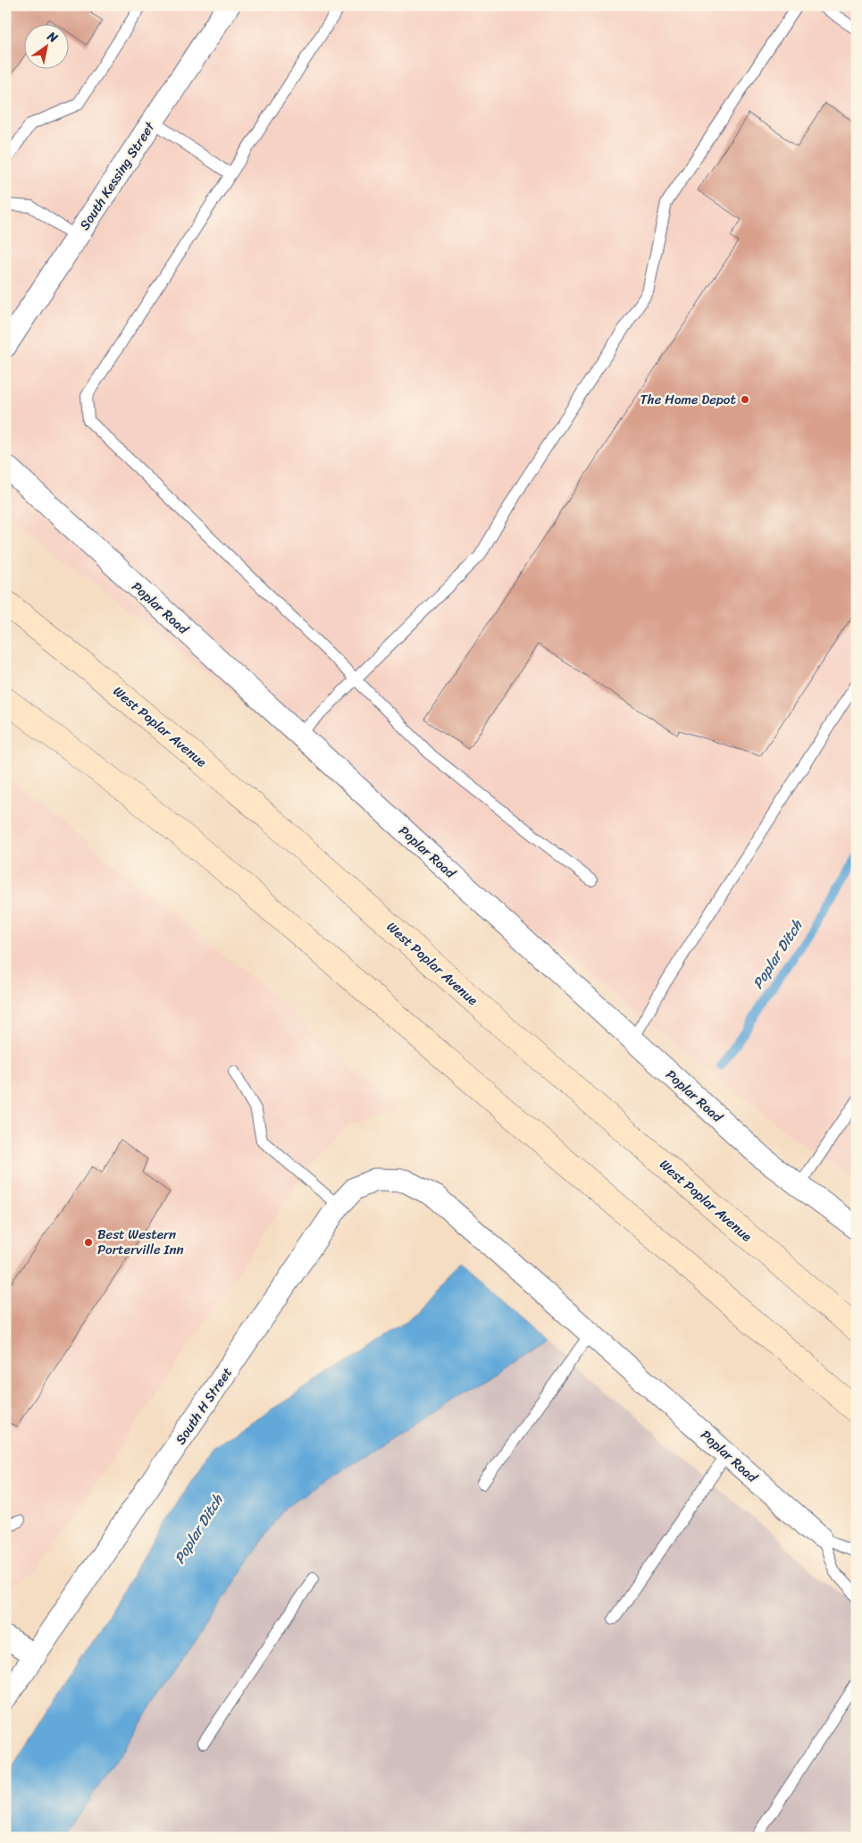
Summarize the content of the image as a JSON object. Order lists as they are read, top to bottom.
{
  "streets": {
    "main road": ["West Poplar Avenue"],
    "street": ["South Kessing Street", "Poplar Road", "South H Street"]
  },
  "crossings": [
    ["Poplar Road", "South H Street"]
  ],
  "water": ["Poplar Ditch"],
  "places": ["The Home Depot", "Best Western Porterville Inn"],
  "north": "top right"
}
